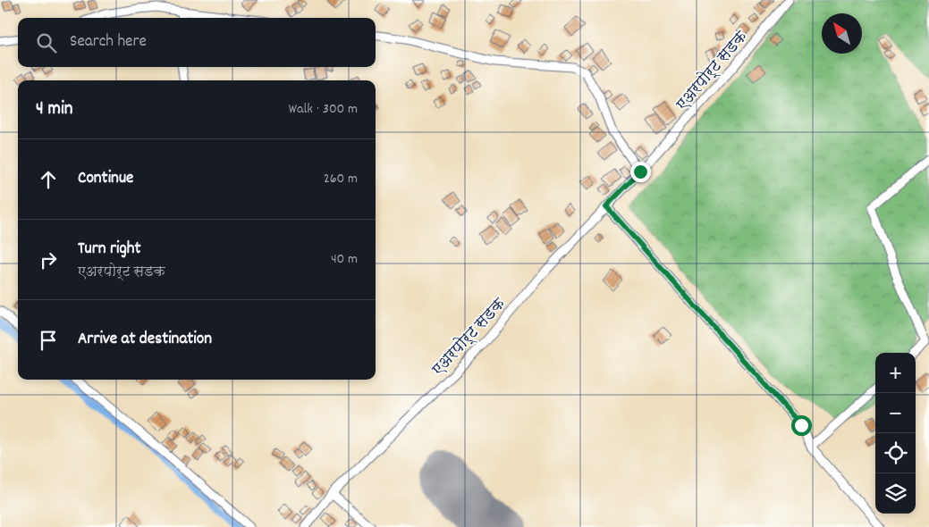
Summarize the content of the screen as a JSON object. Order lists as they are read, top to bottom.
{
  "streets": {
    "street": ["एअरपोर्ट सडक"]
  },
  "north": "top left",
  "page": {
    "search": "Search here",
    "heading": ["4 min", "Walk · 300 m"],
    "list": [
      ["Continue", "260 m"],
      ["Turn right", "एअरपोर्ट सडक", "40 m"],
      "Arrive at destination"
    ],
    "map_buttons": ["+", "−"]
  }
}
